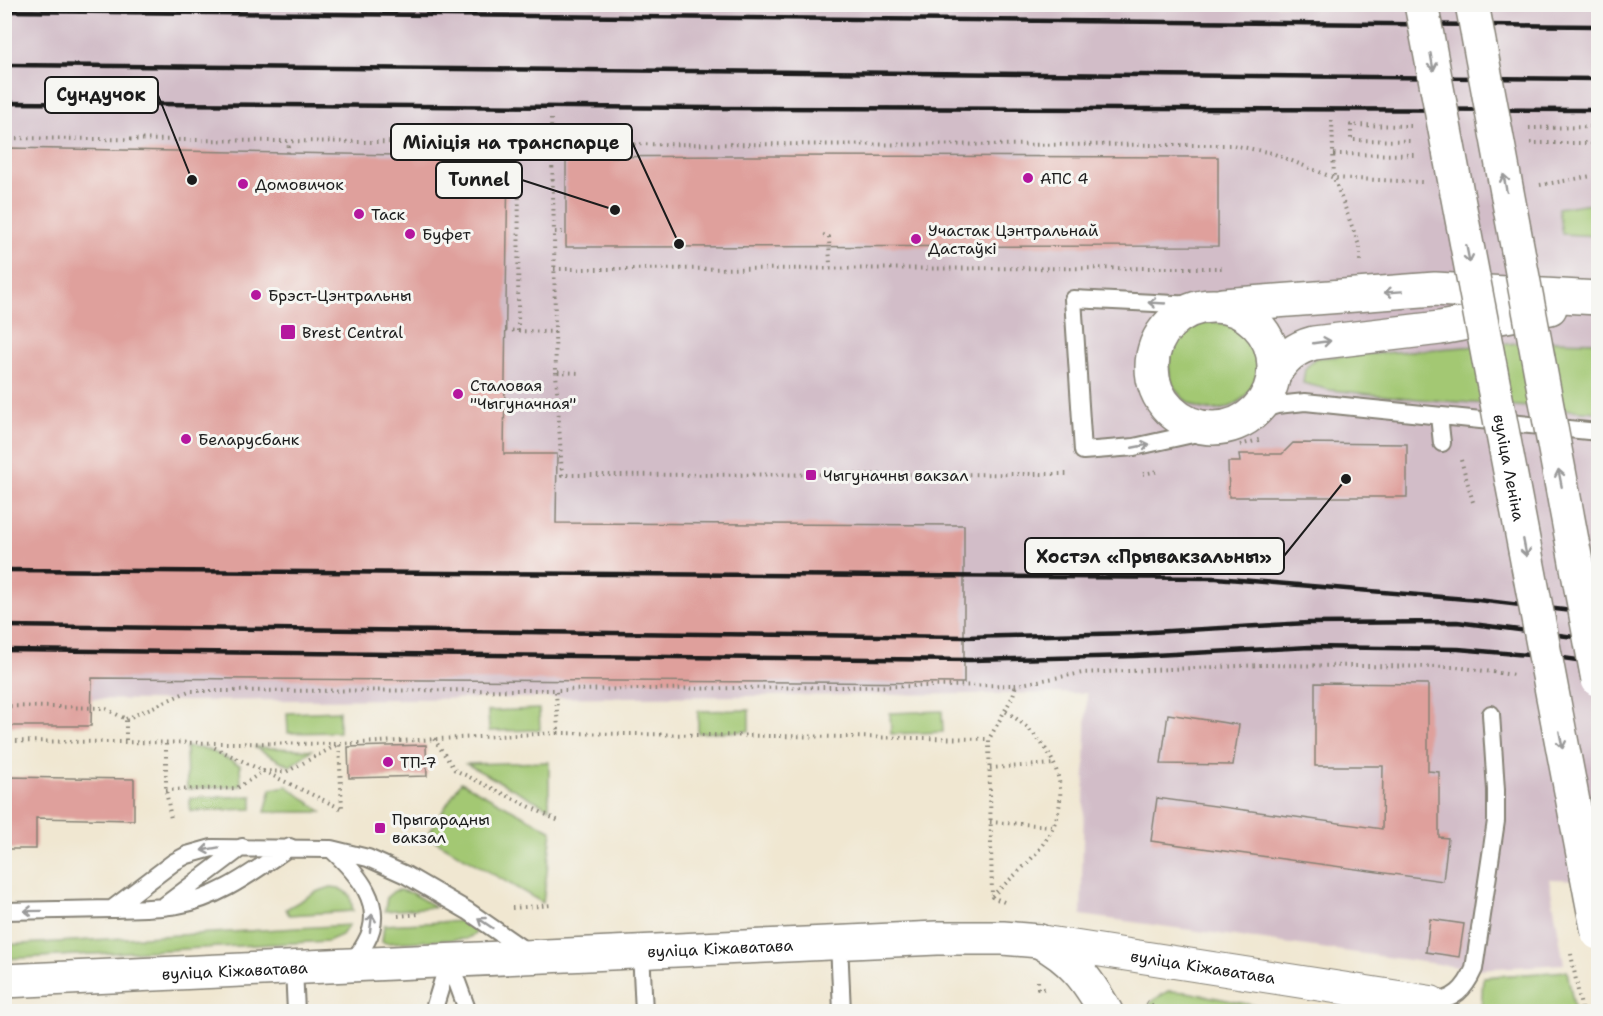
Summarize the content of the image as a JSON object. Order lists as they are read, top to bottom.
{
  "streets": {
    "street": ["вуліца Леніна", "вуліца Кіжаватава"]
  },
  "places": {
    "other": [
      "АПС 4",
      "Сундучок",
      "Домовичок",
      "Tunnel",
      "Таск",
      "Буфет",
      "Участак Цэнтральнай Дастаўкі",
      "Міліція на транспарце",
      "Брэст-Цэнтральны",
      "Сталовая \"Чыгуначная\"",
      "Беларусбанк",
      "Хостэл «Прывакзальны»",
      "ТП-7"
    ],
    "transit": ["Brest Central", "Чыгуначны вакзал", "Прыгарадны вакзал"]
  }
}
